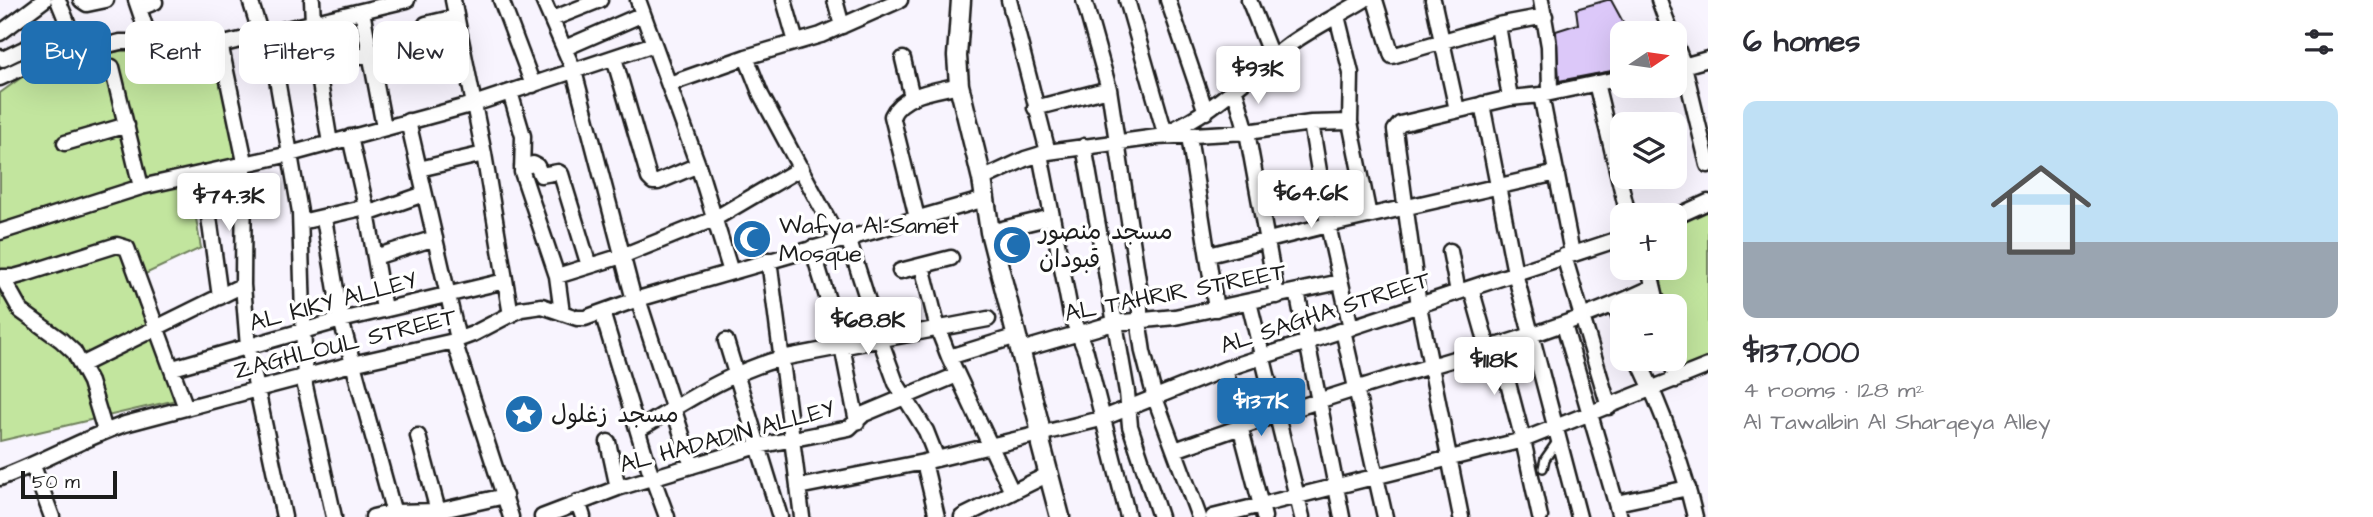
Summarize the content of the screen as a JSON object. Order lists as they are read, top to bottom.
{
  "streets": {
    "street": [
      "AL TAHRIR STREET",
      "AL KIKY ALLEY",
      "AL SAGHA STREET",
      "ZAGHLOUL STREET",
      "AL HADADIN ALLEY"
    ]
  },
  "places": {
    "mosque": ["Wafya Al-Samet Mosque", "مسجد منصور قبودان"],
    "place": ["مسجد زغلول"]
  },
  "scale_bar": "50 m",
  "north": "right",
  "page": {
    "heading": "6 homes",
    "map_buttons": ["+", "−"],
    "chip": [
      "Buy",
      "Rent",
      "Filters",
      "New"
    ],
    "price": [
      "$93K",
      "$64.6K",
      "$74.3K",
      "$68.8K",
      "$118K",
      "$137K"
    ],
    "list": [
      {
        "name": "$137,000",
        "note": "4 rooms · 128 m² · Al Tawalbin Al Sharqeya Alley"
      }
    ],
    "scale": "50 m"
  }
}
